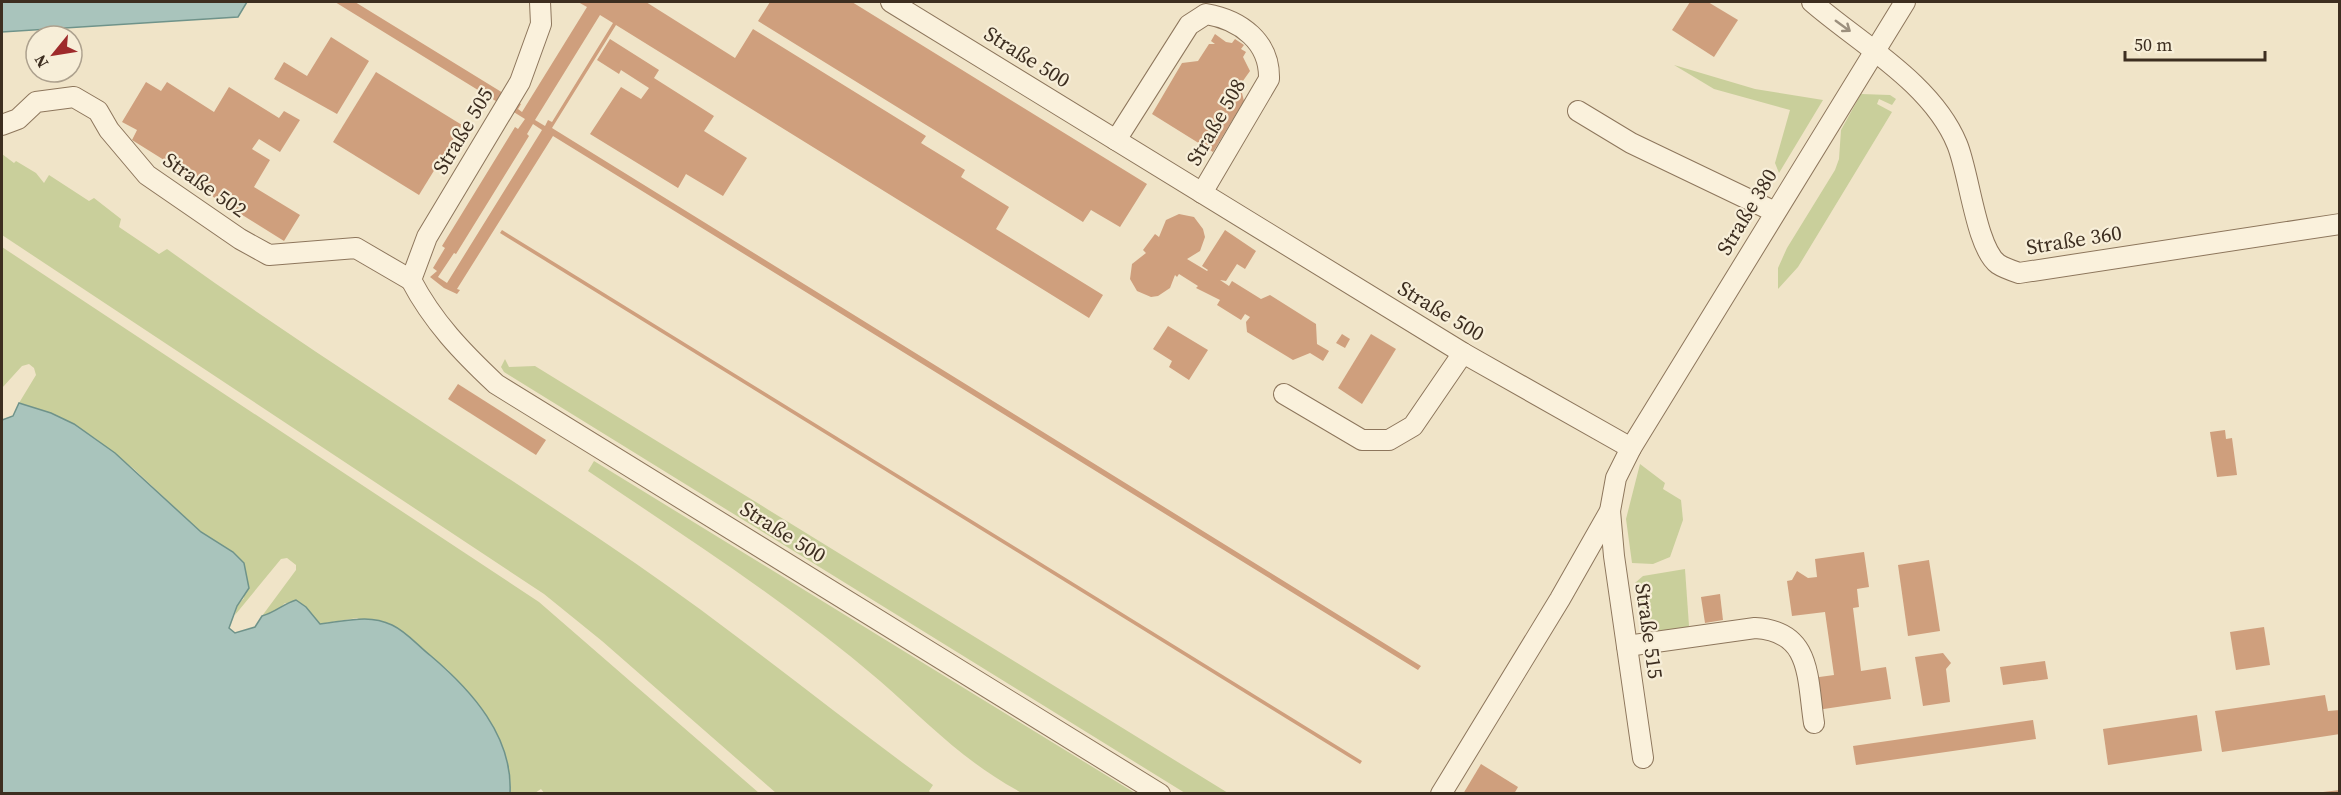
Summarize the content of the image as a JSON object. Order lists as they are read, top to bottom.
{
  "streets": {
    "street": [
      "Straße 500",
      "Straße 508",
      "Straße 505",
      "Straße 502",
      "Straße 380",
      "Straße 360",
      "Straße 515"
    ]
  },
  "crossings": [
    ["Straße 500", "Straße 508"],
    ["Straße 500", "Straße 505"],
    ["Straße 500", "Straße 502"],
    ["Straße 500", "Straße 380"],
    ["Straße 505", "Straße 502"],
    ["Straße 380", "Straße 360"]
  ],
  "scale_bar": "50 m",
  "north": "bottom left"
}
